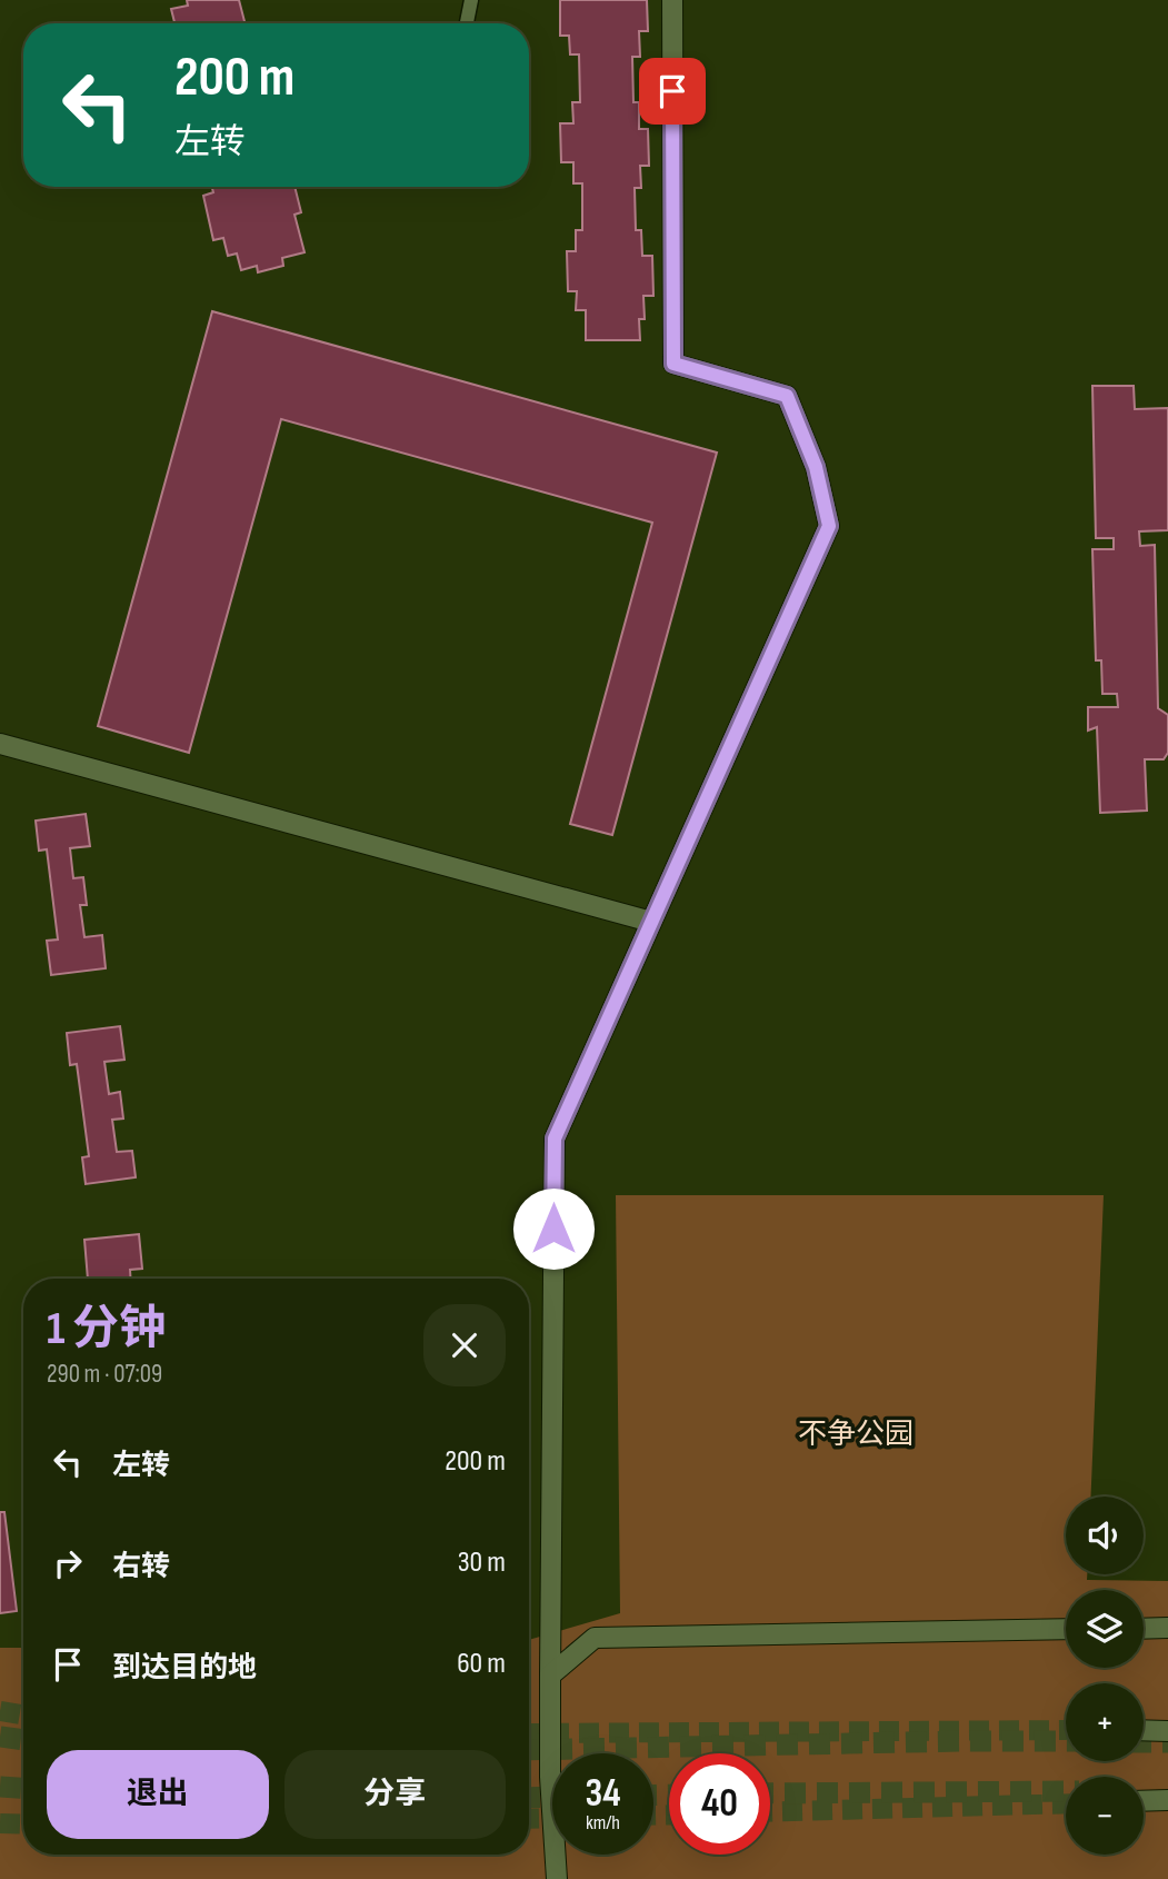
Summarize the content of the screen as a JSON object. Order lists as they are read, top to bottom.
{
  "parks": ["不争公园"],
  "page": {
    "turn": ["200 m", "左转"],
    "heading": ["1 分钟", "290 m · 07:09"],
    "list": [
      {
        "name": "左转",
        "value": "200 m"
      },
      {
        "name": "右转",
        "value": "30 m"
      },
      {
        "name": "到达目的地",
        "value": "60 m"
      }
    ],
    "map_buttons": ["+", "−"],
    "buttons": ["退出", "分享"],
    "speed": "34 km/h",
    "limit": "40"
  }
}
